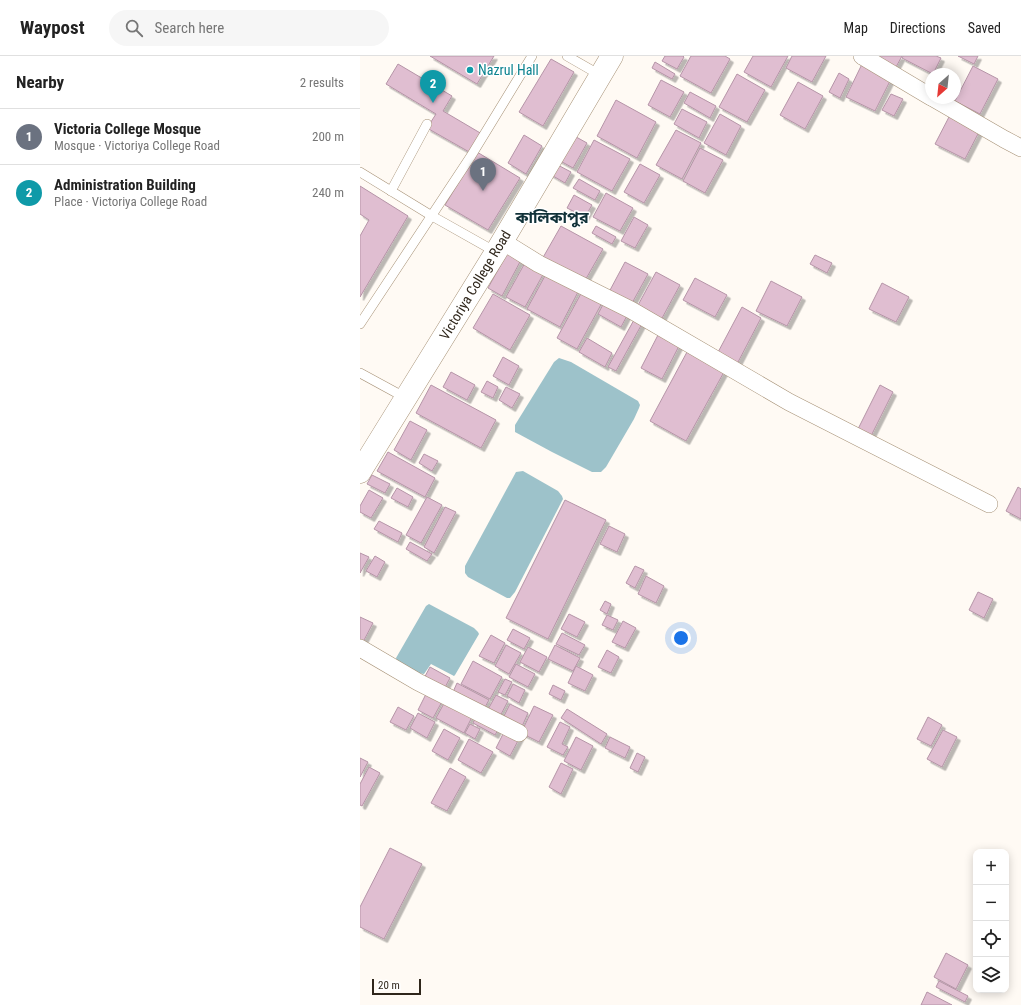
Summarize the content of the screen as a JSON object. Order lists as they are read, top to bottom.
{
  "streets": {
    "street": ["Victoriya College Road"]
  },
  "districts": ["কালিকাপুর"],
  "places": ["Nazrul Hall"],
  "scale_bar": "20 m",
  "north": "bottom left",
  "page": {
    "header": "Waypost",
    "search": "Search here",
    "nav": ["Map", "Directions", "Saved"],
    "heading": ["Nearby", "2 results"],
    "pins": ["2", "1"],
    "list": [
      {
        "mark": "1",
        "name": "Victoria College Mosque",
        "note": "Mosque · Victoriya College Road",
        "value": "200 m"
      },
      {
        "mark": "2",
        "name": "Administration Building",
        "note": "Place · Victoriya College Road",
        "value": "240 m"
      }
    ],
    "map_buttons": ["+", "−"],
    "scale": "20 m"
  }
}
